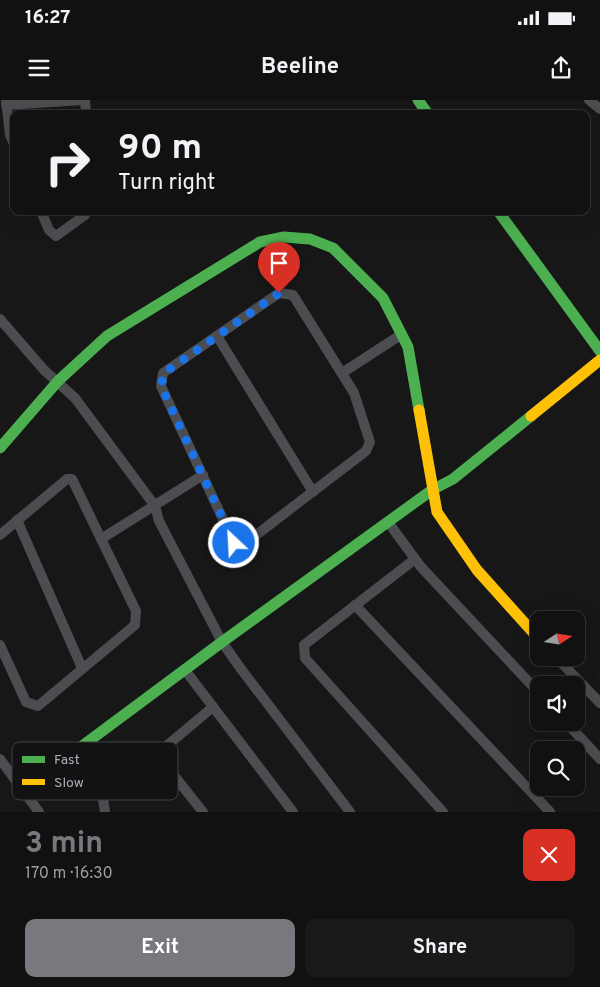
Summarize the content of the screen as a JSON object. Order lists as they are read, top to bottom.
{
  "legend": ["Fast", "Slow"],
  "north": "right",
  "page": {
    "status": "16:27",
    "header": "Beeline",
    "turn": ["90 m", "Turn right"],
    "heading": ["3 min", "170 m · 16:30"],
    "buttons": ["Exit", "Share"]
  }
}
